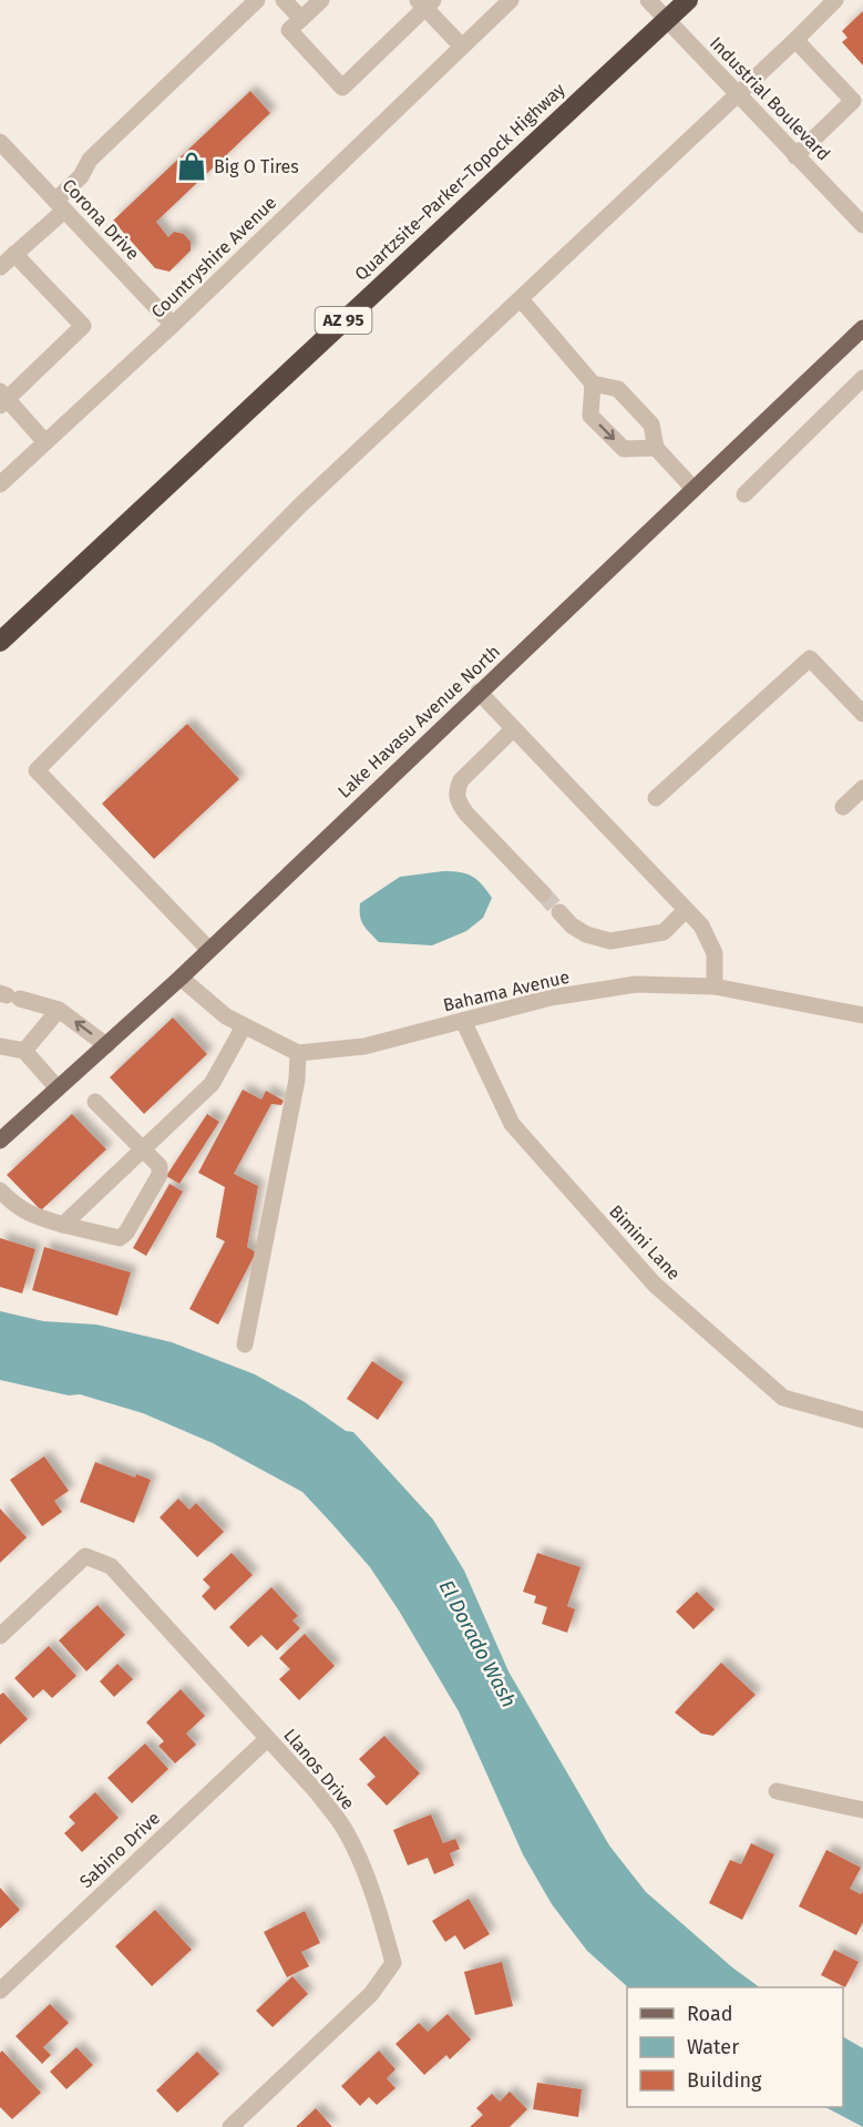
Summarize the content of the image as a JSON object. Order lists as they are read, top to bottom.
{
  "streets": {
    "highway": ["Quartzsite–Parker–Topock Highway", "AZ 95"],
    "main road": ["Lake Havasu Avenue North"],
    "street": [
      "Industrial Boulevard",
      "Corona Drive",
      "Countryshire Avenue",
      "Bahama Avenue",
      "Bimini Lane",
      "Llanos Drive",
      "Sabino Drive"
    ]
  },
  "crossings": [
    ["Industrial Boulevard", "Quartzsite–Parker–Topock Highway"],
    ["Corona Drive", "Countryshire Avenue"],
    ["Bahama Avenue", "Bimini Lane"],
    ["Llanos Drive", "Sabino Drive"]
  ],
  "water": ["El Dorado Wash"],
  "places": {
    "shop": ["Big O Tires"]
  },
  "legend": ["Road", "Water", "Building"]
}
